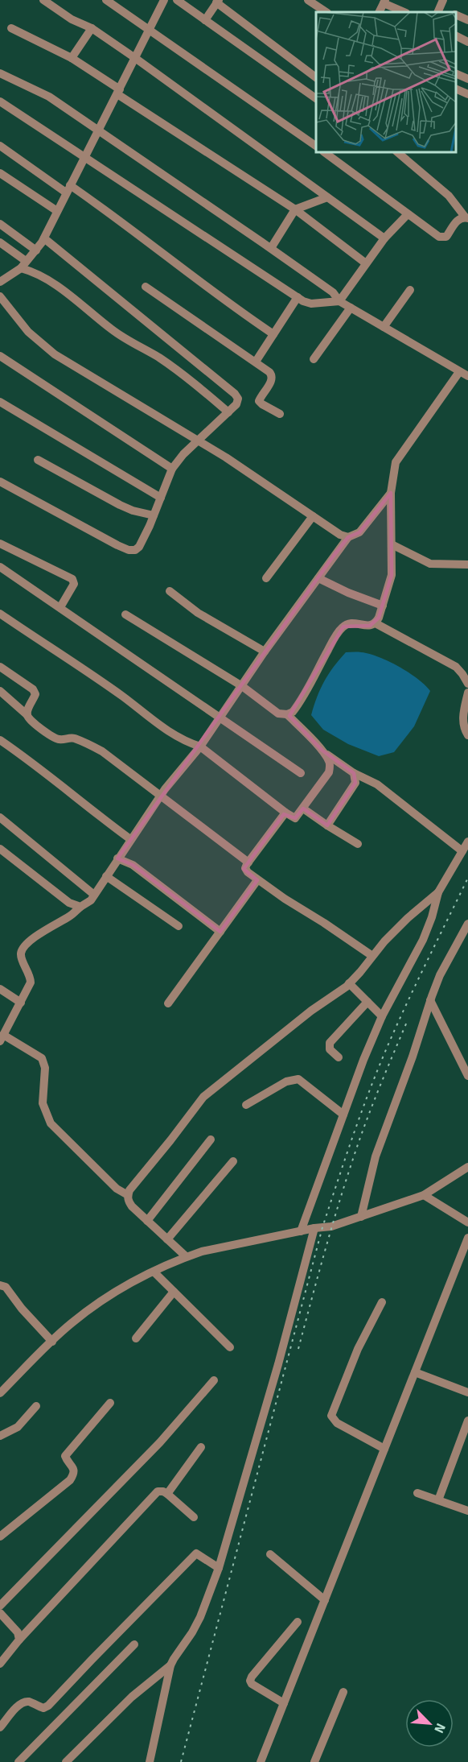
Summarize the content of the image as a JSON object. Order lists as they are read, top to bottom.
{
  "north": "bottom right"
}
